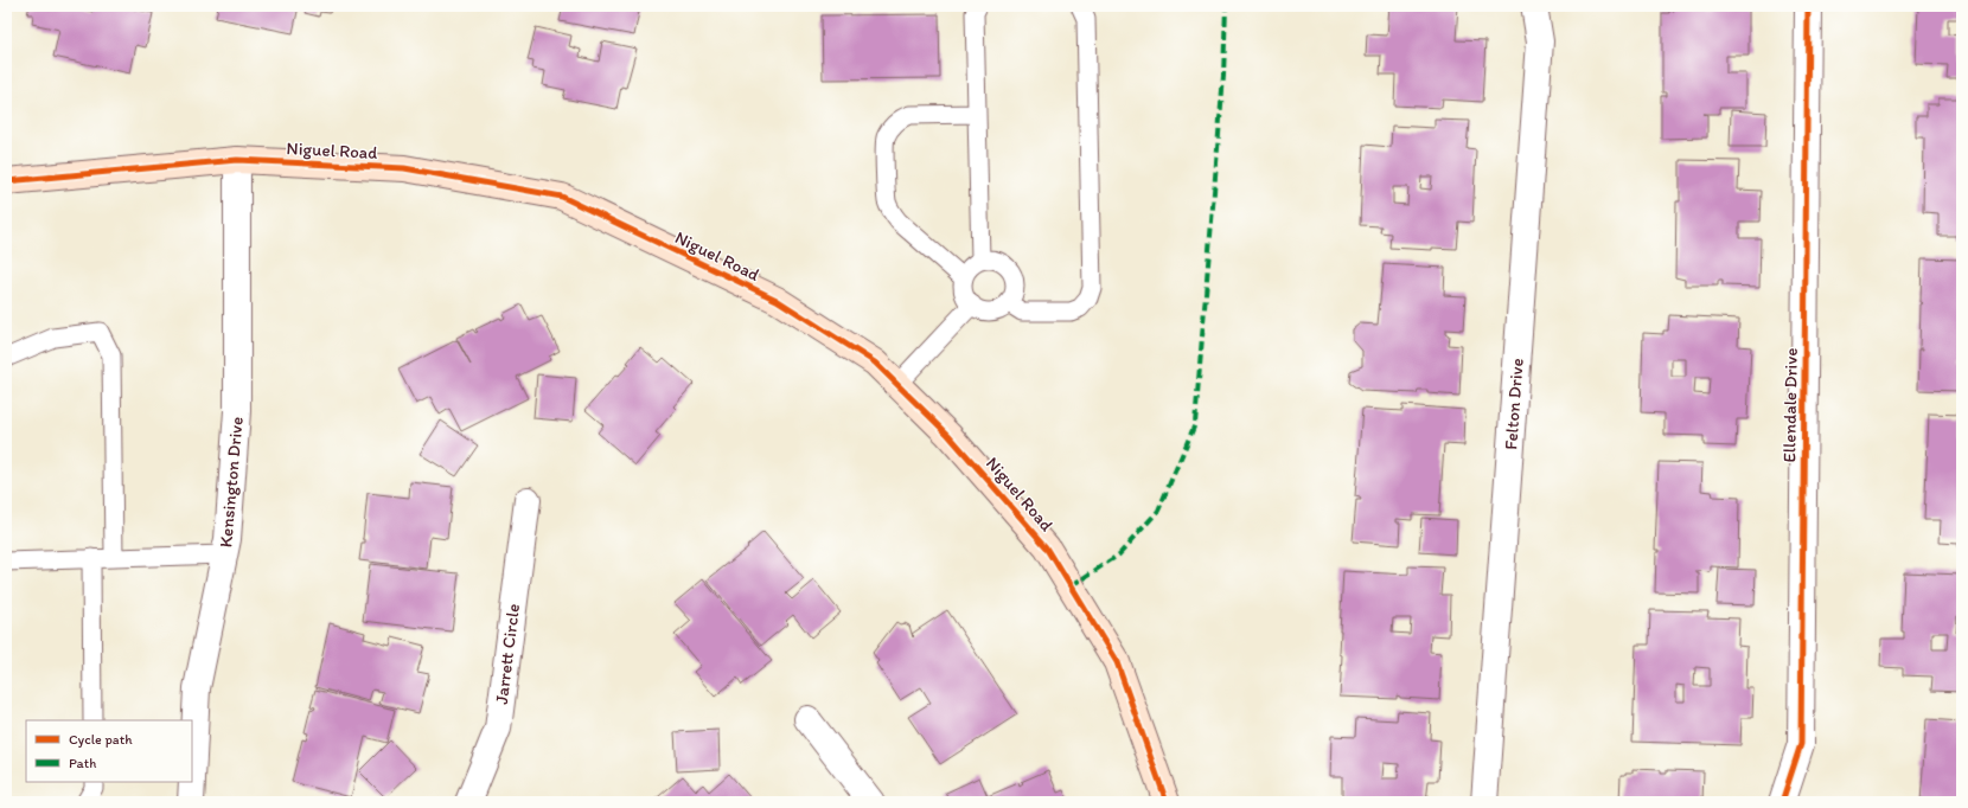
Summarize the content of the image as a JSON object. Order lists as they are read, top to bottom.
{
  "streets": {
    "main road": ["Niguel Road"],
    "street": [
      "Felton Drive",
      "Ellendale Drive",
      "Kensington Drive",
      "Jarrett Circle"
    ]
  },
  "crossings": [
    ["Niguel Road", "Kensington Drive"]
  ],
  "legend": ["Cycle path", "Path"]
}
